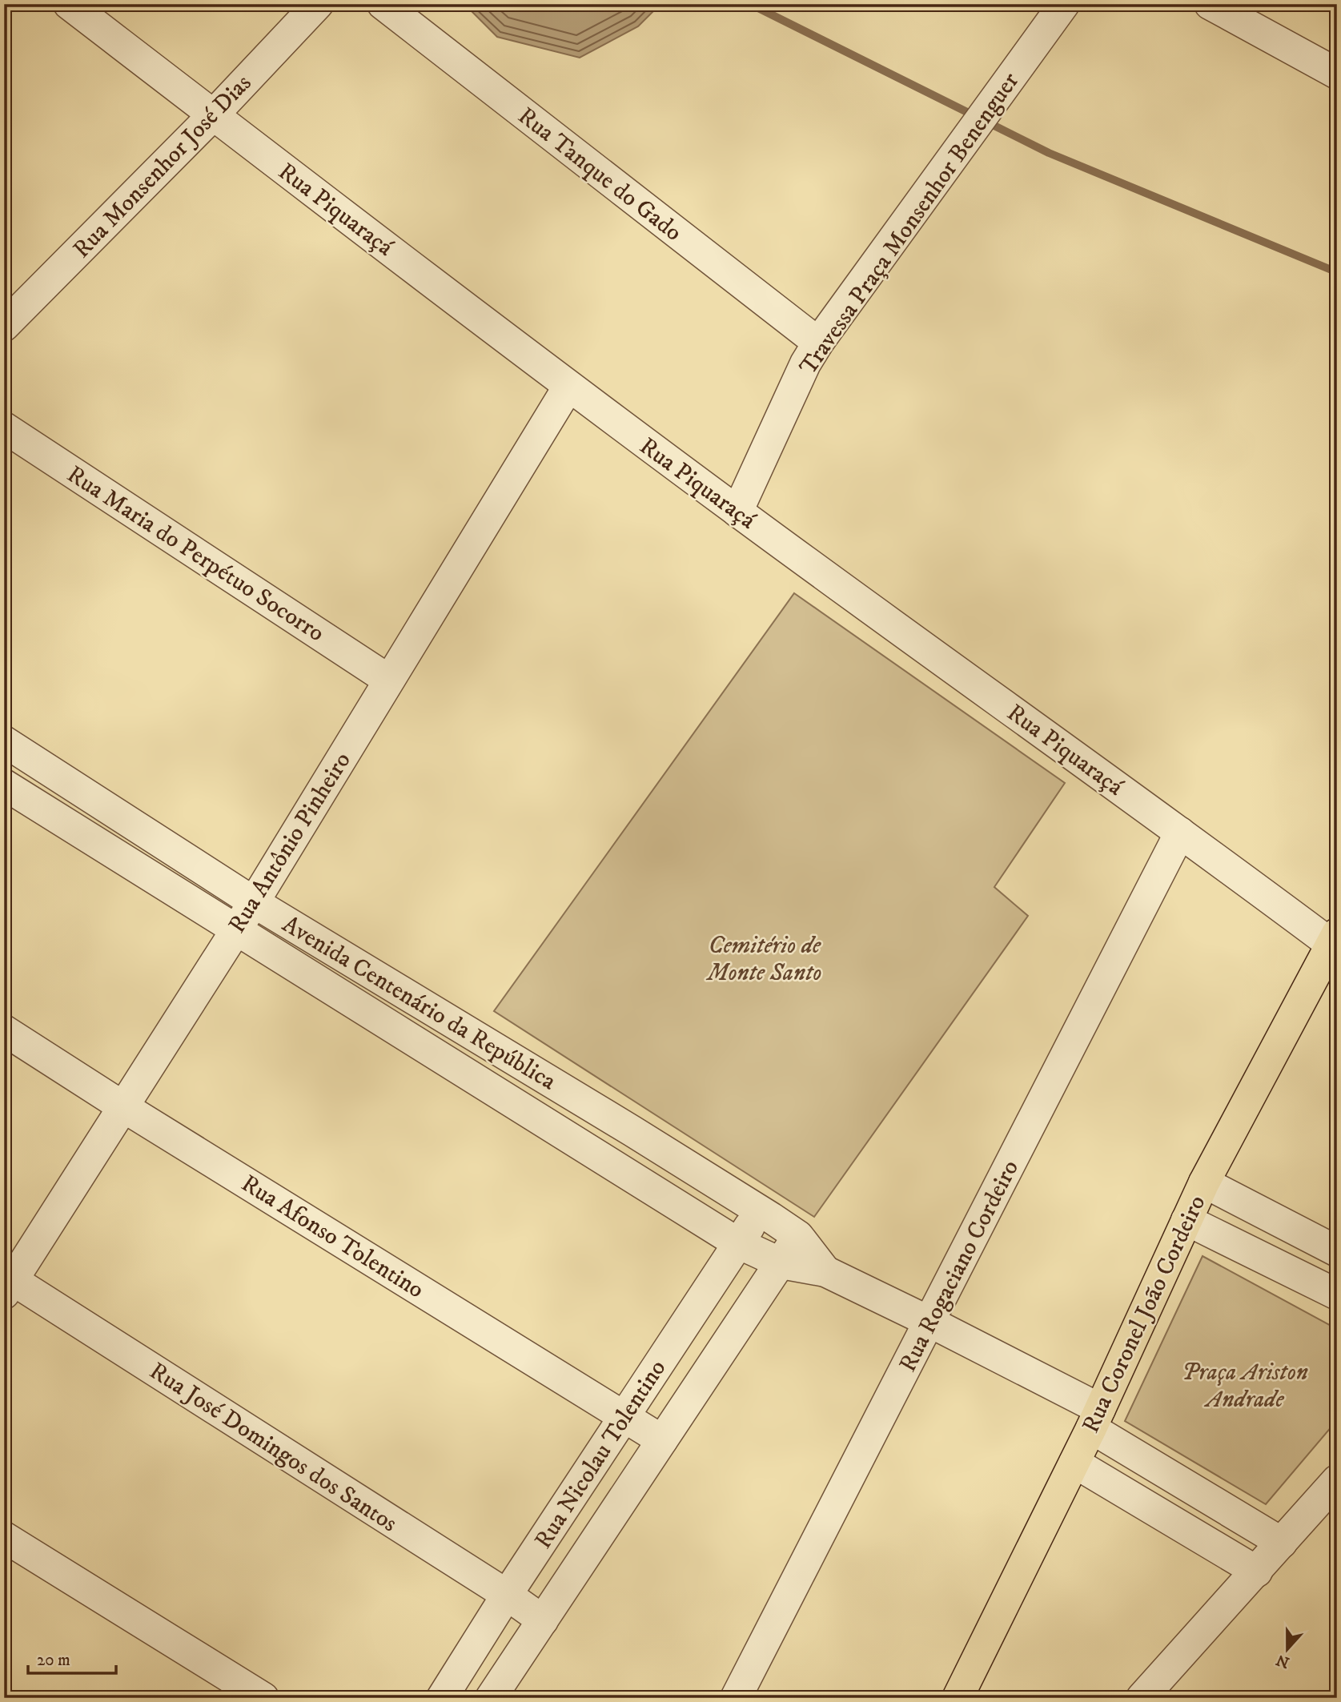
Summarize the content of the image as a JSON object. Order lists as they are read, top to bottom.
{
  "streets": {
    "main road": ["Rua Coronel João Cordeiro"],
    "street": [
      "Rua Monsenhor José Dias",
      "Rua Tanque do Gado",
      "Rua Piquaraçá",
      "Travessa Praça Monsenhor Benenguer",
      "Rua Maria do Perpétuo Socorro",
      "Rua Antônio Pinheiro",
      "Avenida Centenário da República",
      "Rua Afonso Tolentino",
      "Rua Rogaciano Cordeiro",
      "Rua José Domingos dos Santos",
      "Rua Nicolau Tolentino"
    ]
  },
  "crossings": [
    ["Rua Monsenhor José Dias", "Rua Piquaraçá"],
    ["Rua Tanque do Gado", "Travessa Praça Monsenhor Benenguer"],
    ["Rua Piquaraçá", "Travessa Praça Monsenhor Benenguer"],
    ["Rua Piquaraçá", "Rua Antônio Pinheiro"],
    ["Rua Piquaraçá", "Rua Rogaciano Cordeiro"],
    ["Rua Piquaraçá", "Rua Coronel João Cordeiro"],
    ["Rua Maria do Perpétuo Socorro", "Rua Antônio Pinheiro"],
    ["Rua Antônio Pinheiro", "Avenida Centenário da República"],
    ["Rua Antônio Pinheiro", "Rua Afonso Tolentino"],
    ["Rua Antônio Pinheiro", "Rua José Domingos dos Santos"],
    ["Avenida Centenário da República", "Rua Rogaciano Cordeiro"],
    ["Avenida Centenário da República", "Rua Coronel João Cordeiro"],
    ["Avenida Centenário da República", "Rua Nicolau Tolentino"],
    ["Rua Afonso Tolentino", "Rua Nicolau Tolentino"],
    ["Rua José Domingos dos Santos", "Rua Nicolau Tolentino"]
  ],
  "parks": ["Cemitério de Monte Santo", "Praça Ariston Andrade"],
  "scale_bar": "20 m",
  "north": "bottom"
}
